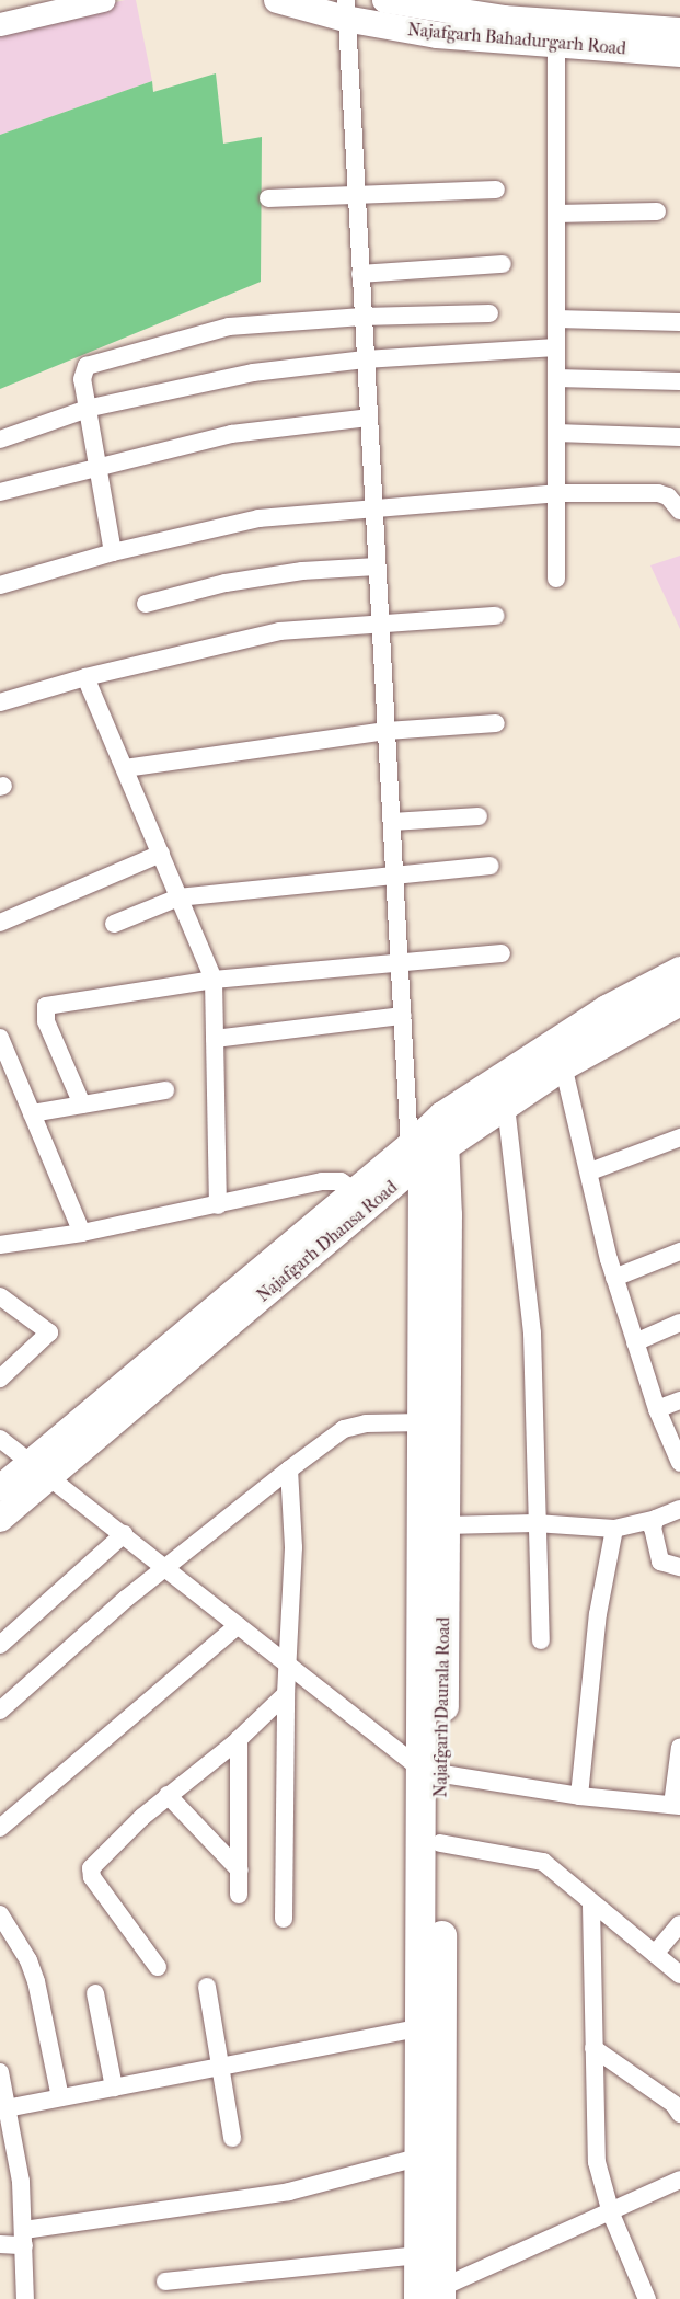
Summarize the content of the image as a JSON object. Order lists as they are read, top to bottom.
{
  "streets": {
    "main road": ["Najafgarh Bahadurgarh Road", "Najafgarh Dhansa Road", "Najafgarh Daurala Road"]
  },
  "crossings": [
    ["Najafgarh Dhansa Road", "Najafgarh Daurala Road"]
  ]
}
